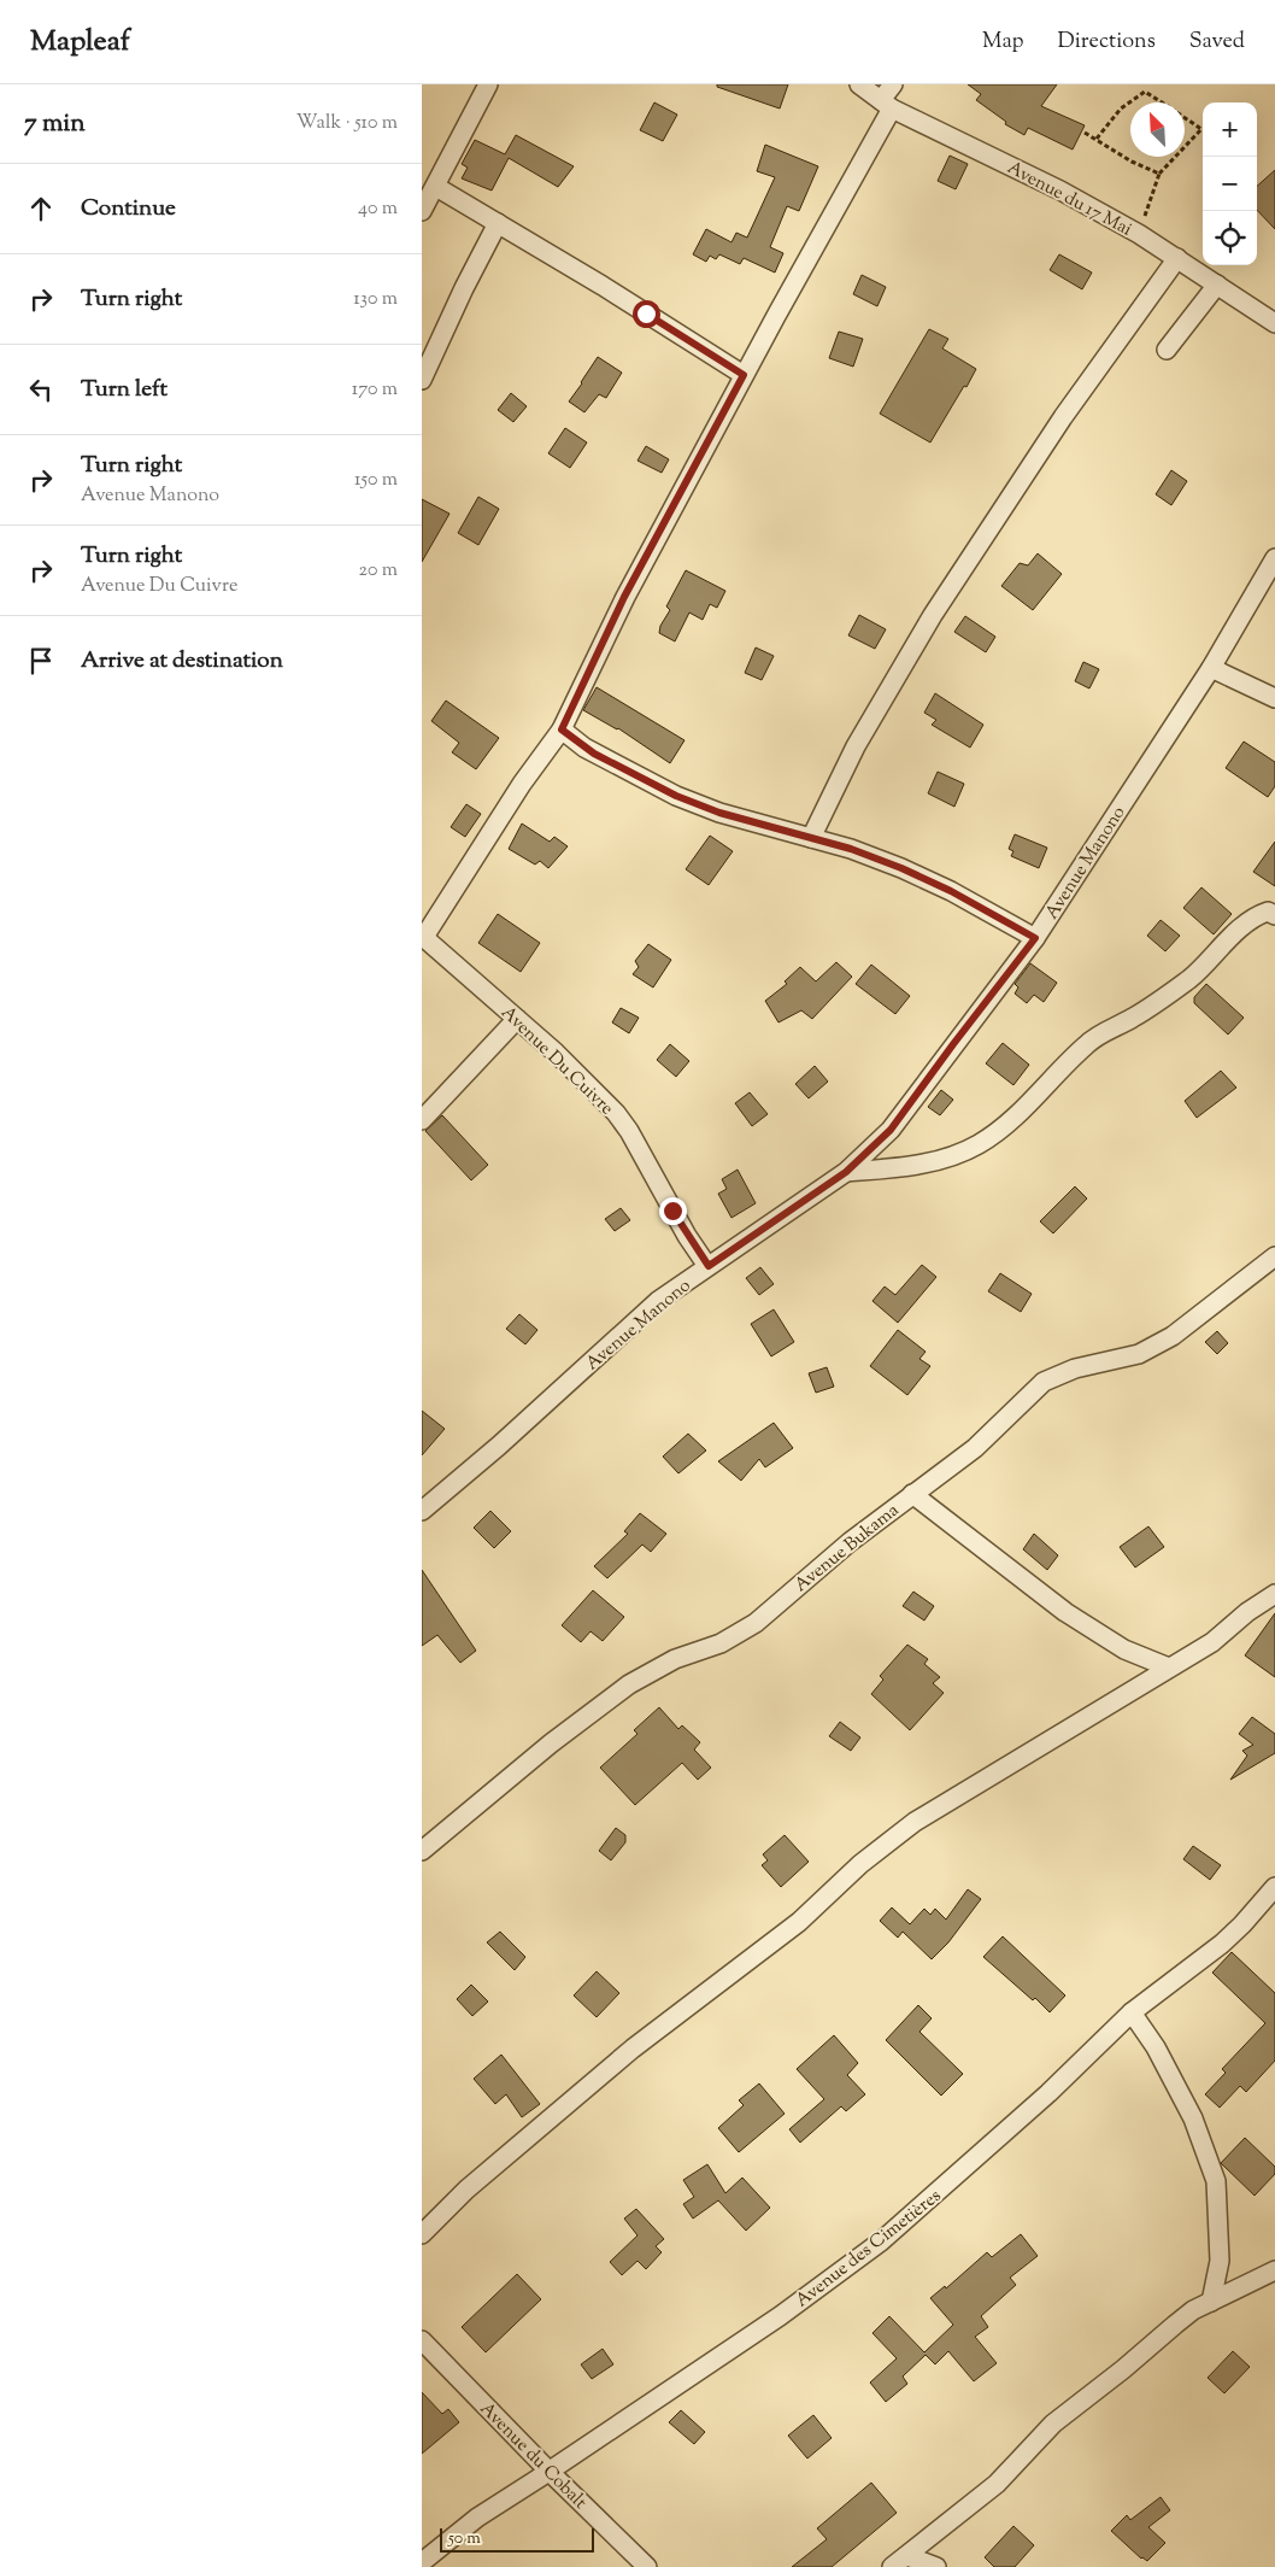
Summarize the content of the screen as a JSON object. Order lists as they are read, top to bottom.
{
  "streets": {
    "street": [
      "Avenue du 17 Mai",
      "Avenue Manono",
      "Avenue Du Cuivre",
      "Avenue Bukama",
      "Avenue des Cimetières",
      "Avenue du Cobalt"
    ]
  },
  "crossings": [
    ["Avenue Manono", "Avenue Du Cuivre"],
    ["Avenue des Cimetières", "Avenue du Cobalt"]
  ],
  "scale_bar": "50 m",
  "north": "top left",
  "page": {
    "header": "Mapleaf",
    "nav": ["Map", "Directions", "Saved"],
    "heading": ["7 min", "Walk · 510 m"],
    "map_buttons": ["+", "−"],
    "list": [
      ["Continue", "40 m"],
      ["Turn right", "130 m"],
      ["Turn left", "170 m"],
      ["Turn right", "Avenue Manono", "150 m"],
      ["Turn right", "Avenue Du Cuivre", "20 m"],
      "Arrive at destination"
    ],
    "scale": "50 m"
  }
}
